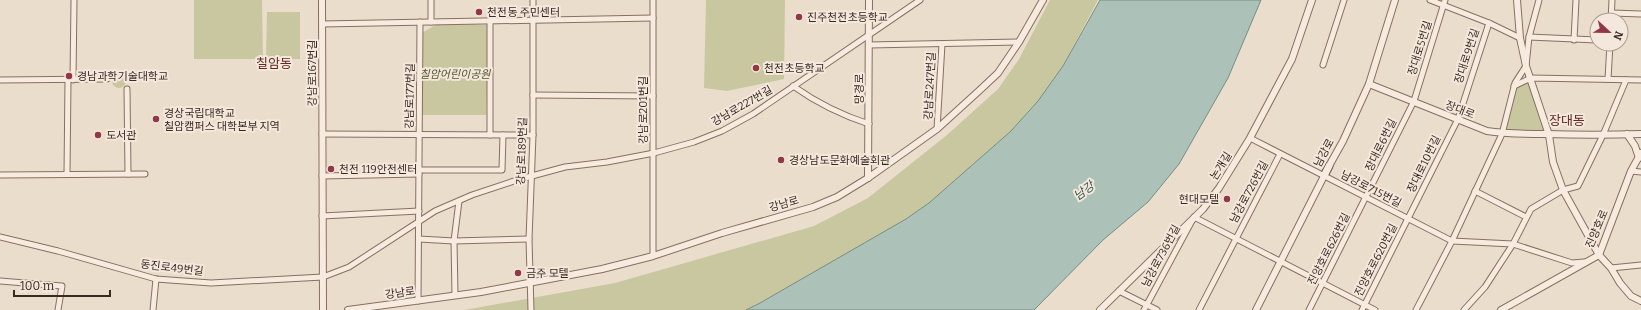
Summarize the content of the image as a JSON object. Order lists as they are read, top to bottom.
{
  "streets": {
    "main road": ["남강로"],
    "street": [
      "장대로5번길",
      "장대로9번길",
      "강남로167번길",
      "강남로247번길",
      "망경로",
      "강남로177번길",
      "강남로227번길",
      "강남로201번길",
      "장대로",
      "장대로6번길",
      "강남로189번길",
      "장대로10번길",
      "논개길",
      "남강로715번길",
      "남강로726번길",
      "강남로",
      "진양호로",
      "진양호로626번길",
      "남강로736번길",
      "진양호로620번길",
      "동진로49번길"
    ]
  },
  "crossings": [
    ["장대로5번길", "장대로"],
    ["장대로5번길", "장대로6번길"],
    ["장대로9번길", "장대로"],
    ["장대로9번길", "장대로10번길"],
    ["강남로167번길", "강남로177번길"],
    ["강남로167번길", "동진로49번길"],
    ["강남로247번길", "망경로"],
    ["강남로247번길", "강남로"],
    ["망경로", "강남로227번길"],
    ["망경로", "강남로"],
    ["강남로177번길", "강남로189번길"],
    ["강남로177번길", "강남로"],
    ["강남로177번길", "동진로49번길"],
    ["강남로227번길", "강남로201번길"],
    ["강남로227번길", "강남로189번길"],
    ["강남로227번길", "동진로49번길"],
    ["강남로201번길", "강남로"],
    ["장대로", "장대로6번길"],
    ["장대로", "남강로"],
    ["장대로", "장대로10번길"],
    ["장대로6번길", "남강로715번길"],
    ["장대로6번길", "진양호로626번길"],
    ["강남로189번길", "강남로"],
    ["남강로", "남강로715번길"],
    ["남강로", "남강로726번길"],
    ["장대로10번길", "남강로715번길"],
    ["장대로10번길", "진양호로620번길"],
    ["논개길", "남강로715번길"],
    ["논개길", "남강로726번길"],
    ["논개길", "남강로736번길"],
    ["남강로715번길", "남강로726번길"],
    ["남강로715번길", "진양호로626번길"],
    ["남강로715번길", "진양호로620번길"],
    ["남강로726번길", "진양호로626번길"],
    ["남강로726번길", "남강로736번길"],
    ["남강로726번길", "진양호로620번길"]
  ],
  "districts": ["칠암동", "장대동"],
  "water": ["남강"],
  "parks": ["칠암어린이공원"],
  "places": [
    "천전동 주민센터",
    "진주천전초등학교",
    "천전초등학교",
    "경남과학기술대학교",
    "경상국립대학교 칠암캠퍼스 대학본부 지역",
    "도서관",
    "경상남도문화예술회관",
    "천전 119안전센터",
    "현대모텔",
    "금주 모텔"
  ],
  "scale_bar": "100 m",
  "north": "right"
}
